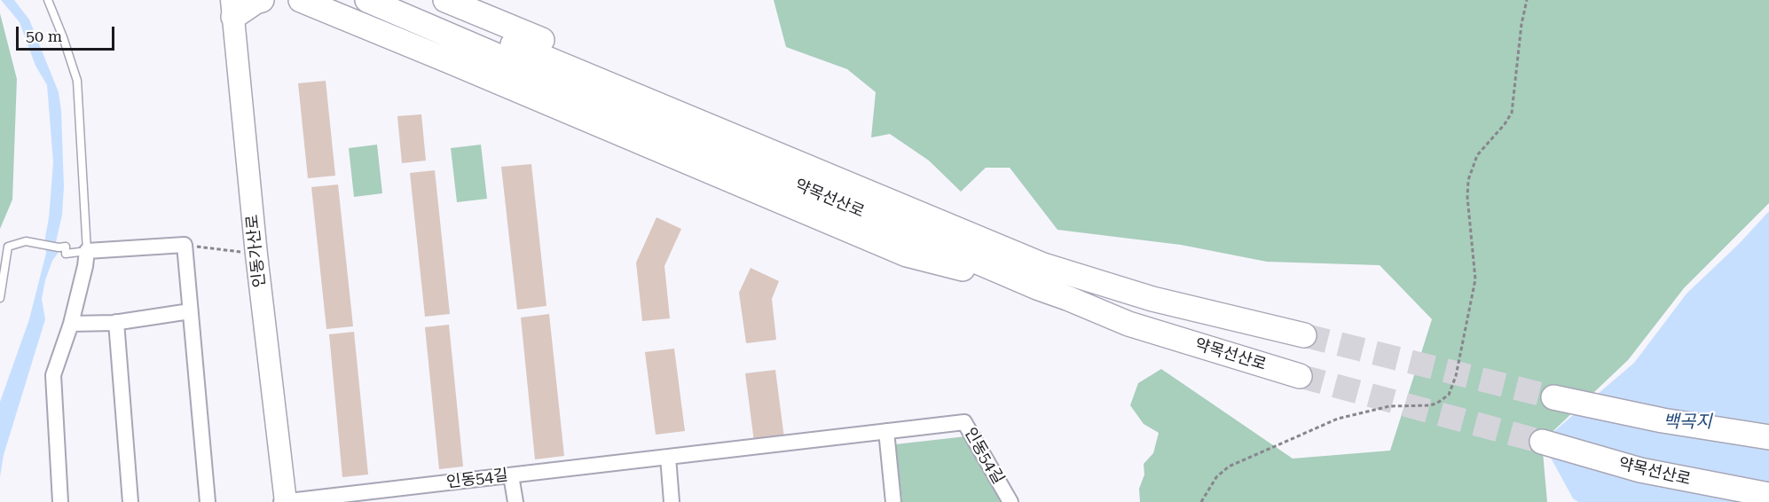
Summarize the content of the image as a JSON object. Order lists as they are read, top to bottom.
{
  "streets": {
    "highway": ["약목선산로"],
    "main road": ["인동가산로"],
    "street": ["인동54길"]
  },
  "crossings": [
    ["인동가산로", "인동54길"]
  ],
  "water": ["백곡지"],
  "scale_bar": "50 m"
}
